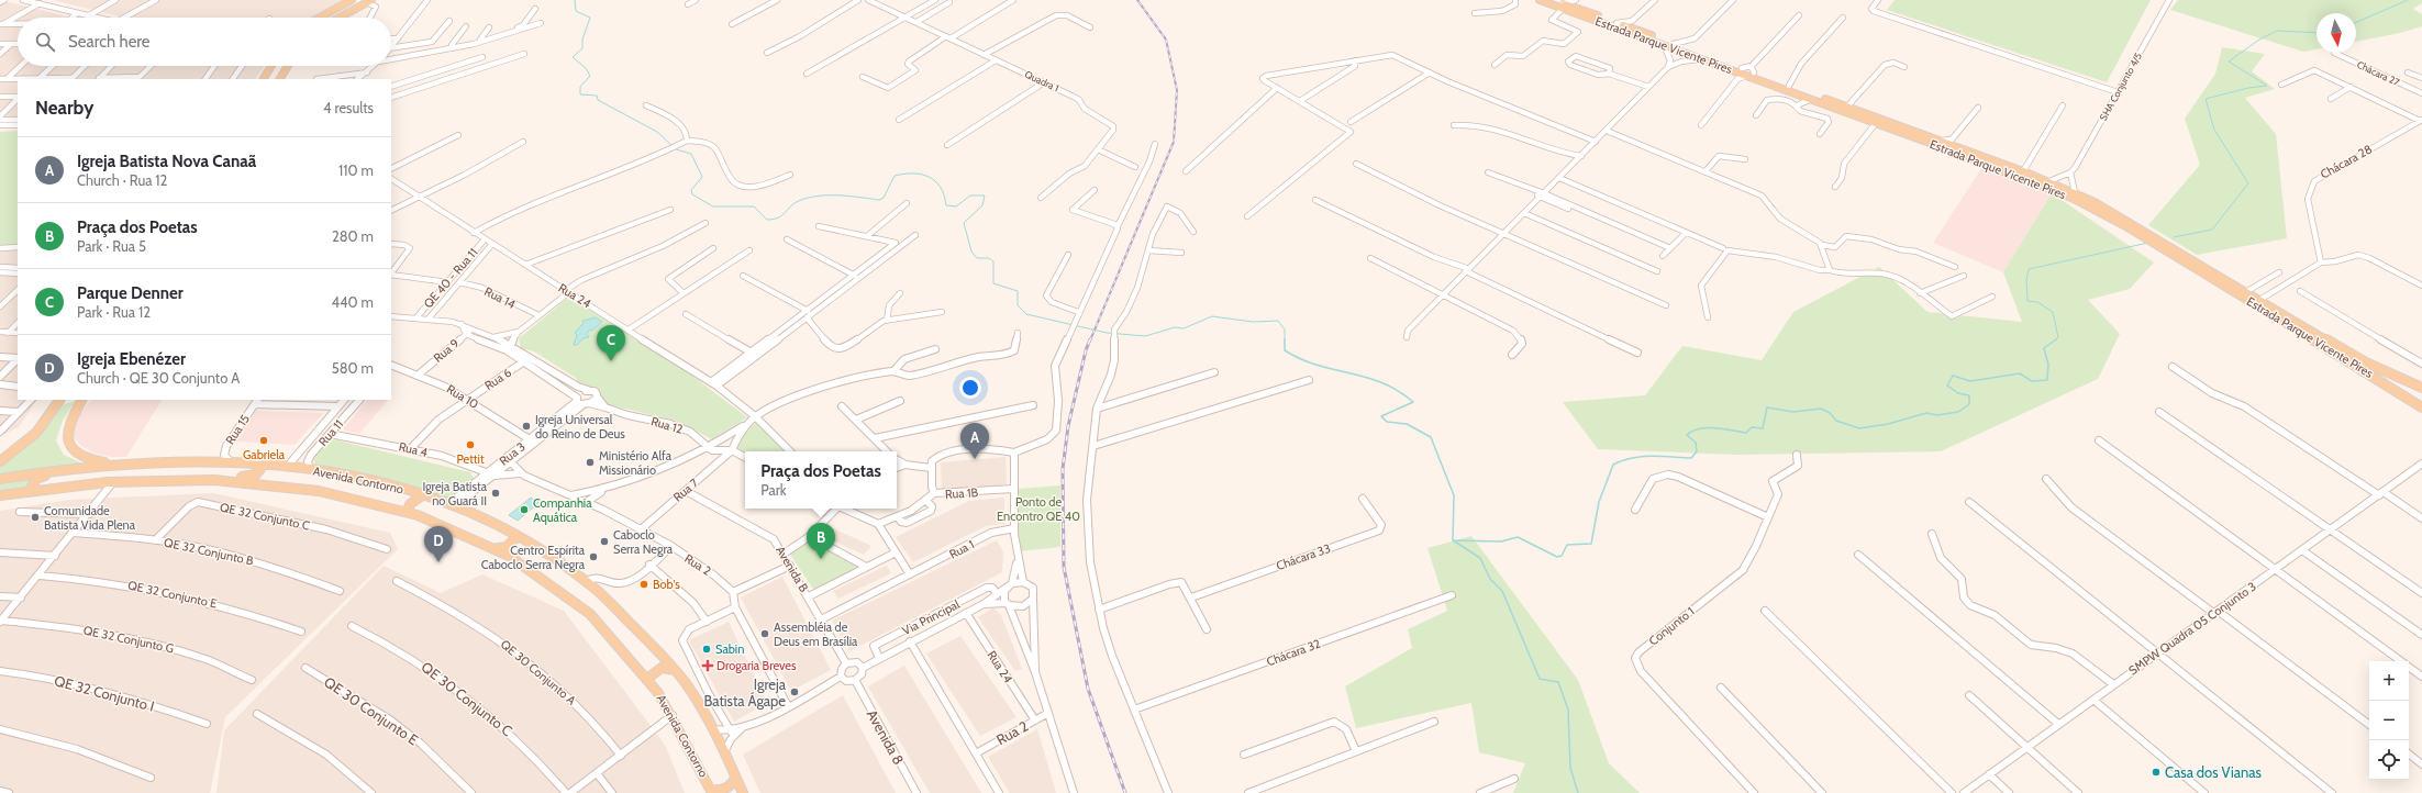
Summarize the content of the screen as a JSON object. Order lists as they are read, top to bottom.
{
  "streets": {
    "main road": ["Estrada Parque Vicente Pires", "Avenida Contorno"],
    "street": [
      "Chácara 27",
      "Quadra 1",
      "SHA Conjunto 4/5",
      "Chácara 28",
      "QE 40 - Rua 11",
      "Rua 24",
      "Rua 14",
      "Rua 9",
      "Rua 6",
      "Rua 10",
      "Rua 12",
      "Rua 15",
      "Rua 11",
      "Rua 4",
      "Rua 3",
      "Rua 7",
      "Rua 1B",
      "QE 32 Conjunto C",
      "Rua 1",
      "QE 32 Conjunto B",
      "Chácara 33",
      "Rua 2",
      "Avenida B",
      "QE 32 Conjunto E",
      "Via Principal",
      "Conjunto 1",
      "SMPW Quadra 05 Conjunto 3",
      "QE 32 Conjunto G",
      "Chácara 32",
      "QE 30 Conjunto A",
      "QE 32 Conjunto I",
      "QE 30 Conjunto C",
      "QE 30 Conjunto E",
      "Avenida 8"
    ]
  },
  "crossings": [
    ["Chácara 27", "Chácara 28"],
    ["QE 40 - Rua 11", "Rua 24"],
    ["QE 40 - Rua 11", "Rua 14"],
    ["Rua 24", "Rua 2"],
    ["Rua 24", "Via Principal"],
    ["Rua 9", "Rua 10"],
    ["Rua 6", "Rua 10"],
    ["Rua 6", "Rua 4"],
    ["Rua 10", "Rua 3"],
    ["Rua 12", "Rua 3"],
    ["Rua 15", "Avenida Contorno"],
    ["Rua 11", "Rua 4"],
    ["Rua 11", "Avenida Contorno"],
    ["Rua 4", "Rua 3"],
    ["Rua 4", "Rua 2"],
    ["Rua 3", "Avenida Contorno"],
    ["Rua 3", "Rua 2"],
    ["Rua 7", "Rua 2"],
    ["Rua 7", "Avenida B"],
    ["QE 32 Conjunto C", "QE 32 Conjunto B"],
    ["Rua 1", "Avenida B"],
    ["Avenida B", "Via Principal"],
    ["Avenida B", "Avenida 8"],
    ["Via Principal", "Avenida 8"]
  ],
  "parks": ["Ponto de Encontro QE 40"],
  "places": {
    "other": [
      "Igreja Universal do Reino de Deus",
      "Gabriela",
      "Pettit",
      "Ministério Alfa Missionário",
      "Igreja Batista no Guará II",
      "Companhia Aquática",
      "Comunidade Batista Vida Plena",
      "Caboclo Serra Negra",
      "Centro Espírita Caboclo Serra Negra",
      "Bob's",
      "Assembléia de Deus em Brasília",
      "Sabin",
      "Igreja Batista Ágape",
      "Casa dos Vianas"
    ],
    "health": ["Drogaria Breves"]
  },
  "north": "bottom",
  "page": {
    "search": "Search here",
    "heading": ["Nearby", "4 results"],
    "list": [
      {
        "mark": "A",
        "name": "Igreja Batista Nova Canaã",
        "note": "Church · Rua 12",
        "value": "110 m"
      },
      {
        "mark": "B",
        "name": "Praça dos Poetas",
        "note": "Park · Rua 5",
        "value": "280 m"
      },
      {
        "mark": "C",
        "name": "Parque Denner",
        "note": "Park · Rua 12",
        "value": "440 m"
      },
      {
        "mark": "D",
        "name": "Igreja Ebenézer",
        "note": "Church · QE 30 Conjunto A",
        "value": "580 m"
      }
    ],
    "pins": [
      "C",
      "A",
      "B",
      "D"
    ],
    "popup": ["Praça dos Poetas", "Park"],
    "map_buttons": ["+", "−"]
  }
}
